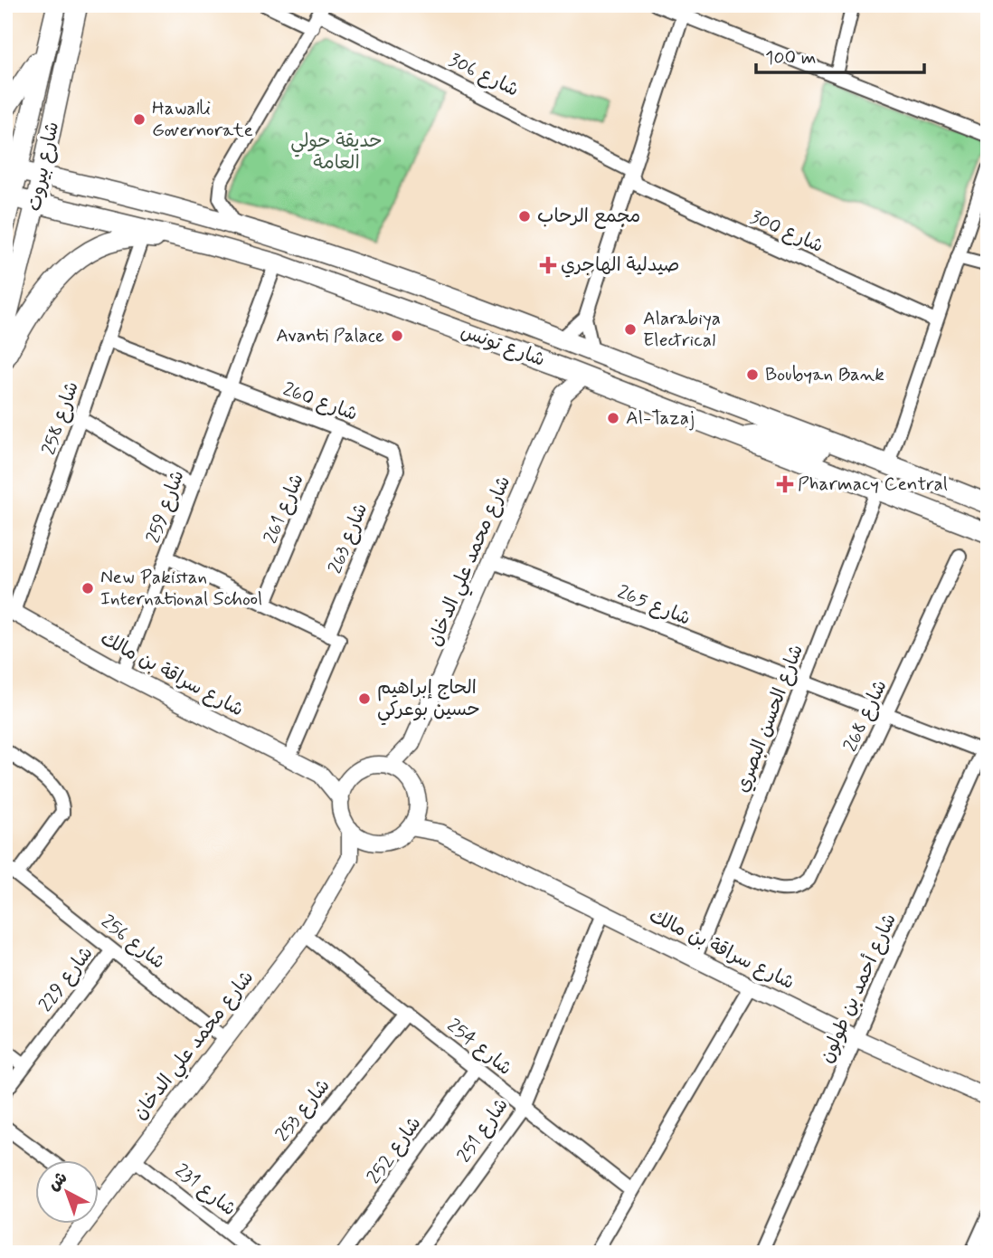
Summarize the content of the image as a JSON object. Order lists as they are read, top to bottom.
{
  "streets": {
    "main road": ["شارع بيروت", "شارع تونس"],
    "street": [
      "شارع 306",
      "شارع 300",
      "شارع 260",
      "شارع 258",
      "شارع 259",
      "شارع 261",
      "شارع 263",
      "شارع محمد علي الدخان",
      "شارع 265",
      "شارع سراقة بن مالك",
      "شارع 268",
      "شارع الحسن البصري",
      "شارع 256",
      "شارع 229",
      "شارع أحمد بن طولون",
      "شارع 254",
      "شارع 253",
      "شارع 251",
      "شارع 252",
      "شارع 231"
    ]
  },
  "crossings": [
    ["شارع 306", "شارع 300"],
    ["شارع بيروت", "شارع تونس"],
    ["شارع تونس", "شارع محمد علي الدخان"],
    ["شارع تونس", "شارع الحسن البصري"],
    ["شارع 260", "شارع 258"],
    ["شارع 260", "شارع 259"],
    ["شارع 260", "شارع 261"],
    ["شارع 260", "شارع 263"],
    ["شارع 258", "شارع سراقة بن مالك"],
    ["شارع 259", "شارع سراقة بن مالك"],
    ["شارع 263", "شارع سراقة بن مالك"],
    ["شارع محمد علي الدخان", "شارع 265"],
    ["شارع محمد علي الدخان", "شارع سراقة بن مالك"],
    ["شارع محمد علي الدخان", "شارع 256"],
    ["شارع محمد علي الدخان", "شارع 254"],
    ["شارع محمد علي الدخان", "شارع 231"],
    ["شارع 265", "شارع 268"],
    ["شارع 265", "شارع الحسن البصري"],
    ["شارع 265", "شارع أحمد بن طولون"],
    ["شارع سراقة بن مالك", "شارع الحسن البصري"],
    ["شارع سراقة بن مالك", "شارع أحمد بن طولون"],
    ["شارع سراقة بن مالك", "شارع 251"],
    ["شارع 268", "شارع الحسن البصري"],
    ["شارع 256", "شارع 229"],
    ["شارع 254", "شارع 253"],
    ["شارع 254", "شارع 251"],
    ["شارع 254", "شارع 252"],
    ["شارع 253", "شارع 231"]
  ],
  "parks": ["حديقة حولي العامة"],
  "places": {
    "other": [
      "Hawalli Governorate",
      "مجمع الرحاب",
      "Alarabiya Electrical",
      "Avanti Palace",
      "Boubyan Bank",
      "Al-Tazaj",
      "New Pakistan International School",
      "الحاج إبراهيم حسين بوعركي"
    ],
    "health": ["صيدلية الهاجري", "Pharmacy Central"]
  },
  "scale_bar": "100 m",
  "north": "top left"
}
